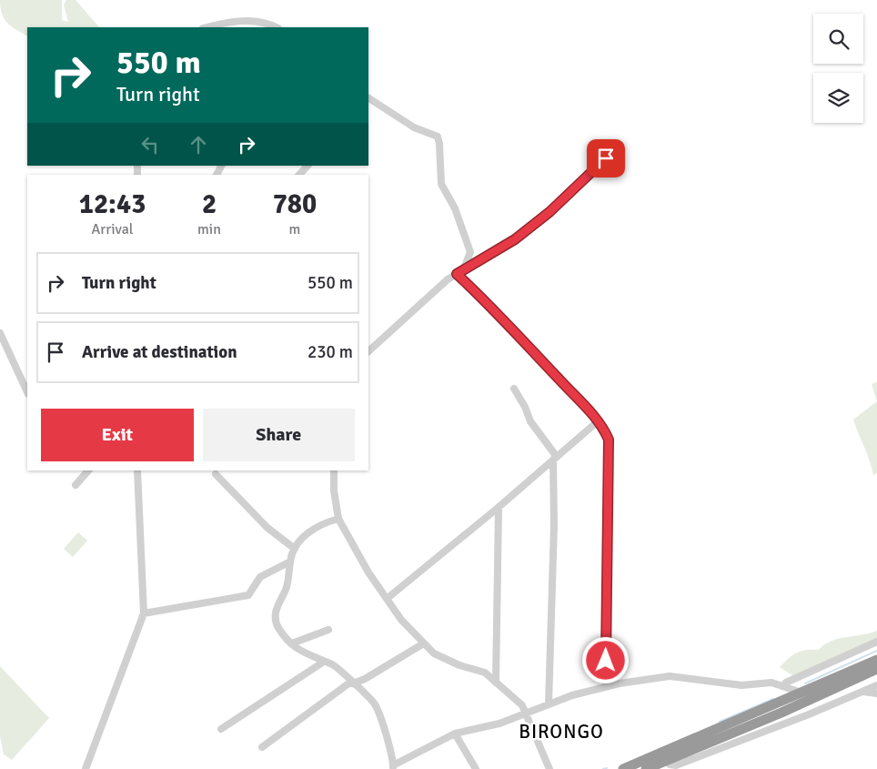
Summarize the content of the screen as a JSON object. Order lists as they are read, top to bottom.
{
  "districts": ["BIRONGO"],
  "page": {
    "turn": ["550 m", "Turn right"],
    "eta": [
      "12:43",
      "Arrival",
      "2",
      "min",
      "780",
      "m"
    ],
    "list": [
      {
        "name": "Turn right",
        "value": "550 m"
      },
      {
        "name": "Arrive at destination",
        "value": "230 m"
      }
    ],
    "buttons": ["Exit", "Share"]
  }
}
